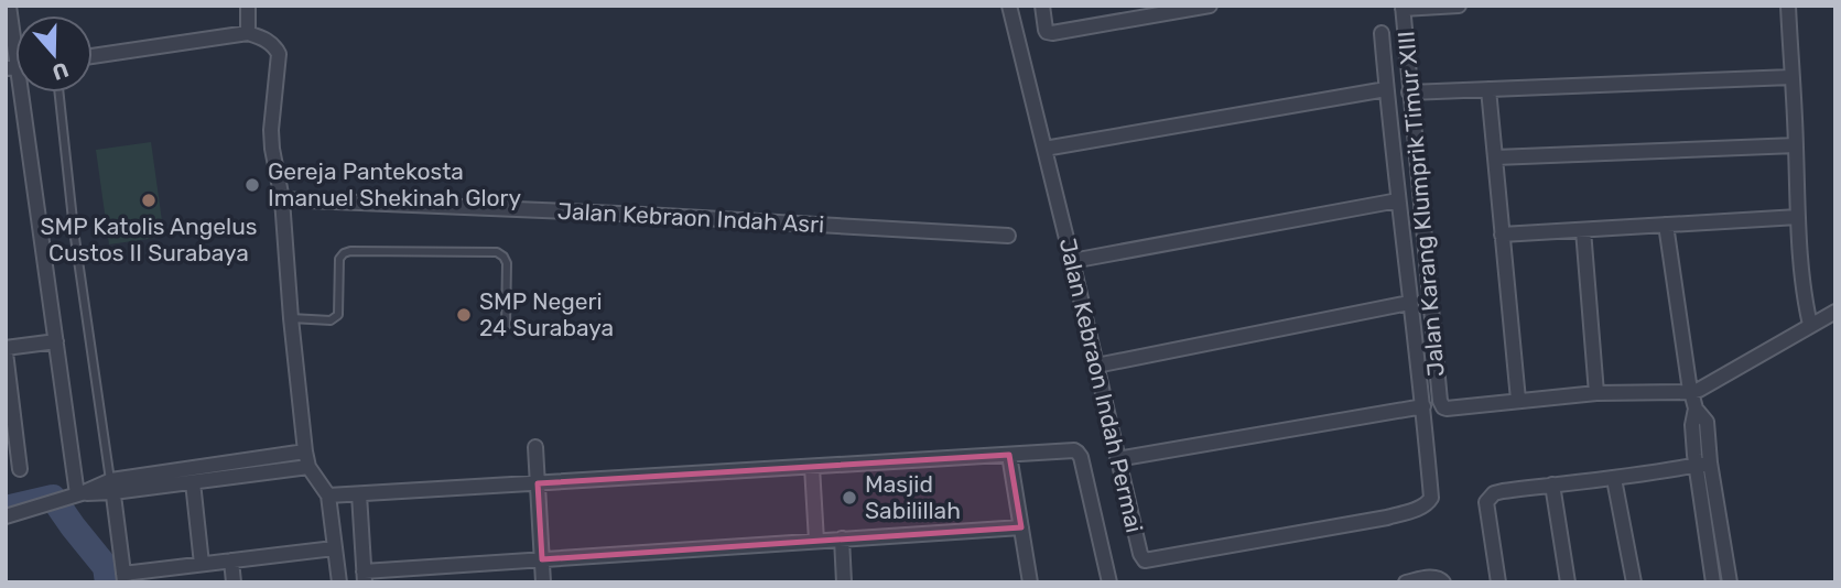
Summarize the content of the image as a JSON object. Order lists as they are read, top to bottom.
{
  "streets": {
    "street": ["Jalan Karang Klumprik Timur XIII", "Jalan Kebraon Indah Asri", "Jalan Kebraon Indah Permai"]
  },
  "places": [
    "Gereja Pantekosta Imanuel Shekinah Glory",
    "SMP Katolis Angelus Custos II Surabaya",
    "SMP Negeri 24 Surabaya",
    "Masjid Sabilillah"
  ],
  "north": "bottom"
}
